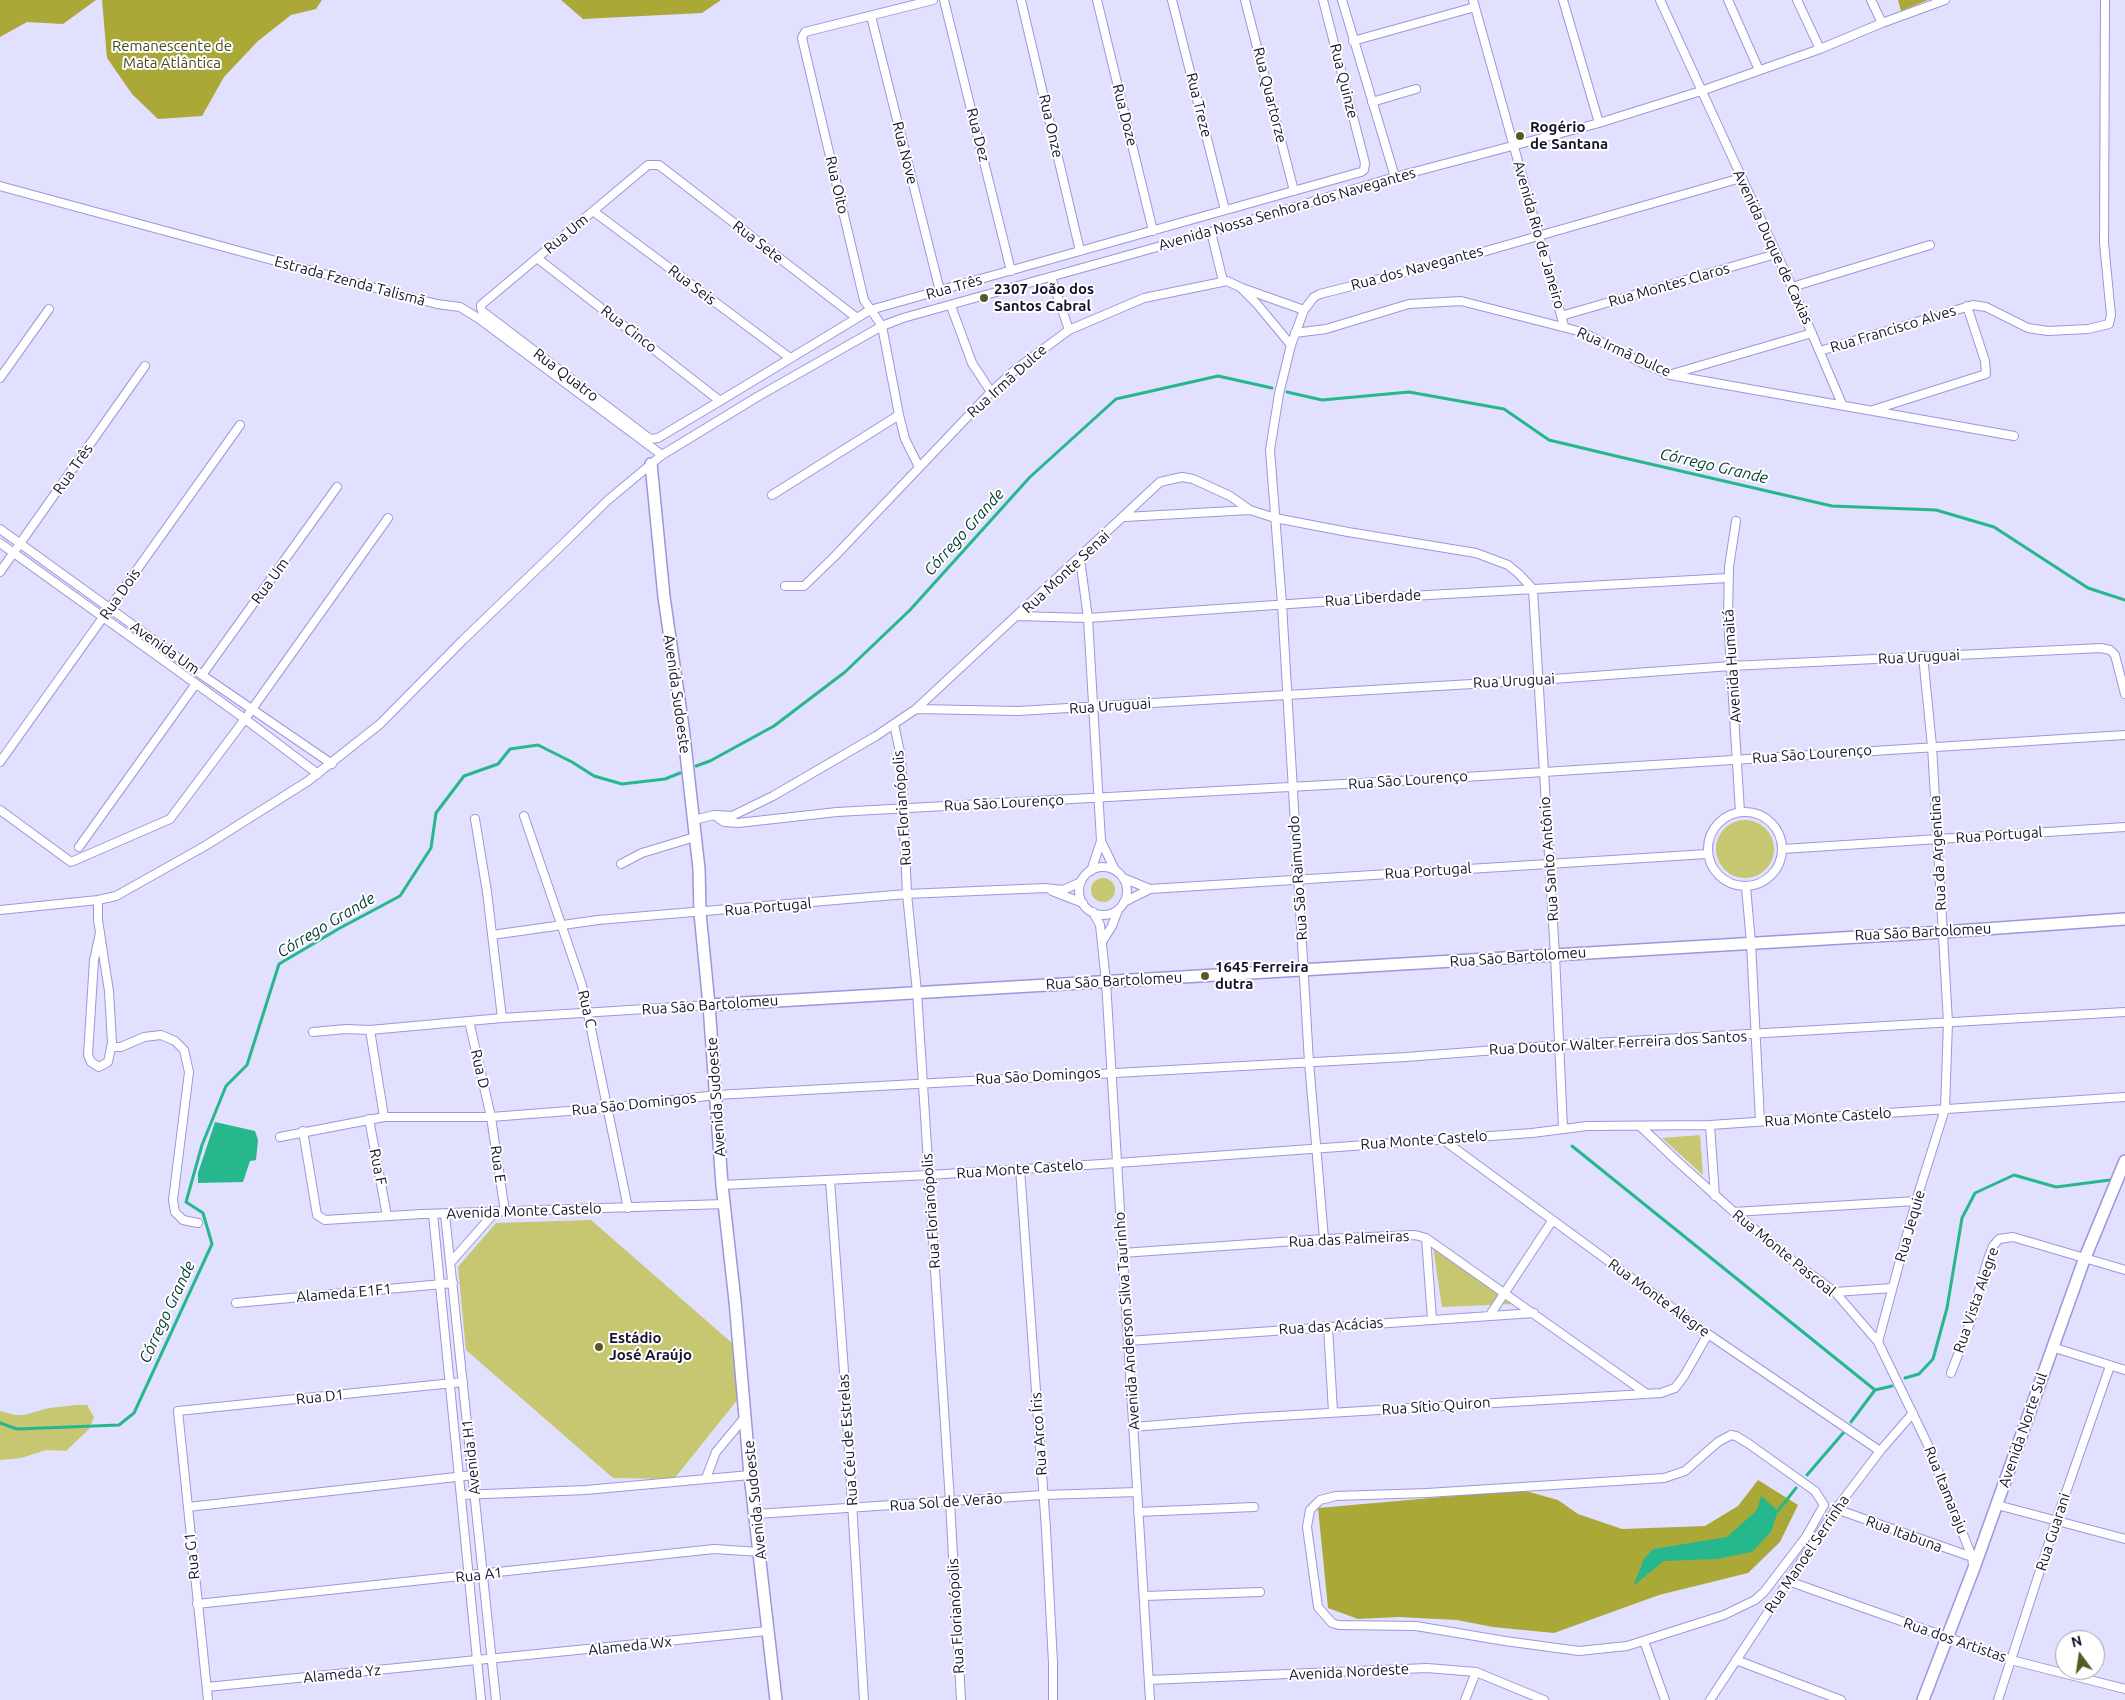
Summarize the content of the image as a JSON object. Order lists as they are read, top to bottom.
{
  "streets": {
    "street": [
      "Rua Quinze",
      "Rua Quartorze",
      "Rua Treze",
      "Rua Doze",
      "Rua Onze",
      "Rua Dez",
      "Rua Nove",
      "Rua Oito",
      "Avenida Nossa Senhora dos Navegantes",
      "Rua Um",
      "Avenida Rio de Janeiro",
      "Rua Sete",
      "Avenida Duque de Caxias",
      "Rua dos Navegantes",
      "Estrada Fzenda Talismã",
      "Rua Seis",
      "Rua Montes Claros",
      "Rua Três",
      "Rua Cinco",
      "Rua Francisco Alves",
      "Rua Irmã Dulce",
      "Rua Quatro",
      "Rua Monte Senai",
      "Rua Dois",
      "Rua Liberdade",
      "Avenida Um",
      "Rua Uruguai",
      "Avenida Humaitá",
      "Avenida Sudoeste",
      "Rua São Lourenço",
      "Rua Florianópolis",
      "Rua Portugal",
      "Rua da Argentina",
      "Rua Santo Antônio",
      "Rua São Raimundo",
      "Rua São Bartolomeu",
      "Rua C",
      "Rua Doutor Walter Ferreira dos Santos",
      "Rua D",
      "Rua São Domingos",
      "Rua Monte Castelo",
      "Rua E",
      "Rua F",
      "Avenida Monte Castelo",
      "Rua Jequie",
      "Rua das Palmeiras",
      "Rua Monte Pascoal",
      "Alameda E1F1",
      "Rua Monte Alegre",
      "Rua Vista Alegre",
      "Avenida Anderson Silva Taurinho",
      "Rua das Acácias",
      "Rua D1",
      "Rua Sítio Quiron",
      "Avenida Norte Sul",
      "Rua Arco Íris",
      "Rua Céu de Estrelas",
      "Avenida H1",
      "Rua Itamaraju",
      "Rua Sol de Verão",
      "Rua Guarani",
      "Rua Itabuna",
      "Rua Manoel Serrinha",
      "Rua G1",
      "Rua A1",
      "Rua dos Artistas",
      "Alameda Wx",
      "Avenida Nordeste",
      "Alameda Yz"
    ]
  },
  "crossings": [
    ["Rua Quinze", "Rua Três"],
    ["Rua Quartorze", "Rua Três"],
    ["Rua Treze", "Rua Três"],
    ["Rua Doze", "Rua Três"],
    ["Rua Onze", "Rua Três"],
    ["Rua Dez", "Rua Três"],
    ["Rua Nove", "Rua Oito"],
    ["Rua Nove", "Rua Três"],
    ["Rua Oito", "Avenida Nossa Senhora dos Navegantes"],
    ["Rua Oito", "Rua Três"],
    ["Avenida Nossa Senhora dos Navegantes", "Avenida Rio de Janeiro"],
    ["Avenida Nossa Senhora dos Navegantes", "Avenida Duque de Caxias"],
    ["Avenida Nossa Senhora dos Navegantes", "Estrada Fzenda Talismã"],
    ["Avenida Nossa Senhora dos Navegantes", "Avenida Um"],
    ["Avenida Nossa Senhora dos Navegantes", "Avenida Sudoeste"],
    ["Rua Um", "Rua Sete"],
    ["Rua Um", "Rua Seis"],
    ["Rua Um", "Rua Cinco"],
    ["Rua Um", "Rua Quatro"],
    ["Rua Um", "Avenida Um"],
    ["Avenida Rio de Janeiro", "Rua dos Navegantes"],
    ["Avenida Rio de Janeiro", "Rua Montes Claros"],
    ["Avenida Rio de Janeiro", "Rua Irmã Dulce"],
    ["Rua Sete", "Rua Três"],
    ["Avenida Duque de Caxias", "Rua dos Navegantes"],
    ["Avenida Duque de Caxias", "Rua Montes Claros"],
    ["Avenida Duque de Caxias", "Rua Francisco Alves"],
    ["Avenida Duque de Caxias", "Rua Irmã Dulce"],
    ["Rua dos Navegantes", "Rua Irmã Dulce"],
    ["Rua dos Navegantes", "Rua São Raimundo"],
    ["Rua Seis", "Rua Três"],
    ["Rua Três", "Rua Cinco"],
    ["Rua Três", "Rua Quatro"],
    ["Rua Três", "Avenida Um"],
    ["Rua Monte Senai", "Rua Liberdade"],
    ["Rua Monte Senai", "Rua Uruguai"],
    ["Rua Monte Senai", "Rua Florianópolis"],
    ["Rua Dois", "Avenida Um"],
    ["Rua Liberdade", "Avenida Humaitá"],
    ["Rua Liberdade", "Rua Santo Antônio"],
    ["Rua Liberdade", "Rua São Raimundo"],
    ["Rua Uruguai", "Avenida Humaitá"],
    ["Rua Uruguai", "Rua da Argentina"],
    ["Rua Uruguai", "Rua Santo Antônio"],
    ["Rua Uruguai", "Rua São Raimundo"],
    ["Avenida Humaitá", "Rua São Lourenço"],
    ["Avenida Humaitá", "Rua Portugal"],
    ["Avenida Sudoeste", "Rua Portugal"],
    ["Avenida Sudoeste", "Rua São Bartolomeu"],
    ["Avenida Sudoeste", "Rua São Domingos"],
    ["Avenida Sudoeste", "Rua Monte Castelo"],
    ["Avenida Sudoeste", "Avenida Monte Castelo"],
    ["Avenida Sudoeste", "Rua Sol de Verão"],
    ["Avenida Sudoeste", "Rua A1"],
    ["Avenida Sudoeste", "Alameda Wx"],
    ["Rua São Lourenço", "Rua Florianópolis"],
    ["Rua São Lourenço", "Rua da Argentina"],
    ["Rua São Lourenço", "Rua Santo Antônio"],
    ["Rua São Lourenço", "Rua São Raimundo"],
    ["Rua Florianópolis", "Rua Portugal"],
    ["Rua Florianópolis", "Rua São Bartolomeu"],
    ["Rua Florianópolis", "Rua São Domingos"],
    ["Rua Florianópolis", "Rua Monte Castelo"],
    ["Rua Florianópolis", "Rua Sol de Verão"],
    ["Rua Portugal", "Rua da Argentina"],
    ["Rua Portugal", "Rua Santo Antônio"],
    ["Rua Portugal", "Rua São Raimundo"],
    ["Rua Portugal", "Rua C"],
    ["Rua Portugal", "Avenida Anderson Silva Taurinho"],
    ["Rua da Argentina", "Rua São Bartolomeu"],
    ["Rua da Argentina", "Rua Doutor Walter Ferreira dos Santos"],
    ["Rua da Argentina", "Rua Monte Castelo"],
    ["Rua da Argentina", "Rua Jequie"],
    ["Rua Santo Antônio", "Rua São Bartolomeu"],
    ["Rua Santo Antônio", "Rua Doutor Walter Ferreira dos Santos"],
    ["Rua Santo Antônio", "Rua Monte Castelo"],
    ["Rua São Raimundo", "Rua São Bartolomeu"],
    ["Rua São Raimundo", "Rua Doutor Walter Ferreira dos Santos"],
    ["Rua São Raimundo", "Rua Monte Castelo"],
    ["Rua São Raimundo", "Rua das Palmeiras"],
    ["Rua São Bartolomeu", "Rua C"],
    ["Rua São Bartolomeu", "Rua D"],
    ["Rua São Bartolomeu", "Avenida Anderson Silva Taurinho"],
    ["Rua C", "Rua São Domingos"],
    ["Rua C", "Avenida Monte Castelo"],
    ["Rua Doutor Walter Ferreira dos Santos", "Rua São Domingos"],
    ["Rua Doutor Walter Ferreira dos Santos", "Avenida Anderson Silva Taurinho"],
    ["Rua D", "Rua São Domingos"],
    ["Rua D", "Rua E"],
    ["Rua São Domingos", "Rua E"],
    ["Rua São Domingos", "Rua F"],
    ["Rua São Domingos", "Avenida Monte Castelo"],
    ["Rua São Domingos", "Avenida Anderson Silva Taurinho"],
    ["Rua Monte Castelo", "Rua Jequie"],
    ["Rua Monte Castelo", "Rua Monte Pascoal"],
    ["Rua Monte Castelo", "Rua Monte Alegre"],
    ["Rua Monte Castelo", "Avenida Anderson Silva Taurinho"],
    ["Rua Monte Castelo", "Rua Arco Íris"],
    ["Rua Monte Castelo", "Rua Céu de Estrelas"],
    ["Rua E", "Avenida Monte Castelo"],
    ["Rua F", "Avenida Monte Castelo"],
    ["Avenida Monte Castelo", "Avenida H1"],
    ["Rua Jequie", "Rua Monte Pascoal"],
    ["Rua das Palmeiras", "Avenida Anderson Silva Taurinho"],
    ["Rua das Palmeiras", "Rua das Acácias"],
    ["Rua das Palmeiras", "Rua Sítio Quiron"],
    ["Rua Monte Pascoal", "Rua Itamaraju"],
    ["Rua Monte Pascoal", "Rua Manoel Serrinha"],
    ["Alameda E1F1", "Avenida H1"],
    ["Rua Monte Alegre", "Rua Sítio Quiron"],
    ["Rua Monte Alegre", "Rua Manoel Serrinha"],
    ["Rua Vista Alegre", "Avenida Norte Sul"],
    ["Avenida Anderson Silva Taurinho", "Rua das Acácias"],
    ["Avenida Anderson Silva Taurinho", "Rua Sítio Quiron"],
    ["Avenida Anderson Silva Taurinho", "Rua Sol de Verão"],
    ["Avenida Anderson Silva Taurinho", "Avenida Nordeste"],
    ["Rua D1", "Avenida H1"],
    ["Rua D1", "Rua G1"],
    ["Avenida Norte Sul", "Rua Itamaraju"],
    ["Avenida Norte Sul", "Rua Itabuna"],
    ["Avenida Norte Sul", "Rua dos Artistas"],
    ["Rua Arco Íris", "Rua Sol de Verão"],
    ["Rua Céu de Estrelas", "Rua Sol de Verão"],
    ["Avenida H1", "Rua A1"],
    ["Avenida H1", "Alameda Wx"],
    ["Avenida H1", "Alameda Yz"],
    ["Rua Itamaraju", "Rua Itabuna"],
    ["Rua Itamaraju", "Rua Manoel Serrinha"],
    ["Rua Guarani", "Rua dos Artistas"],
    ["Rua Itabuna", "Rua Manoel Serrinha"],
    ["Rua Manoel Serrinha", "Rua dos Artistas"],
    ["Rua G1", "Rua A1"],
    ["Rua G1", "Alameda Yz"],
    ["Alameda Wx", "Alameda Yz"]
  ],
  "water": ["Córrego Grande"],
  "parks": ["Remanescente de Mata Atlântica"],
  "places": [
    "Rogério de Santana",
    "2307 João dos Santos Cabral",
    "1645 Ferreira dutra",
    "Estádio José Araújo"
  ],
  "north": "top"
}
